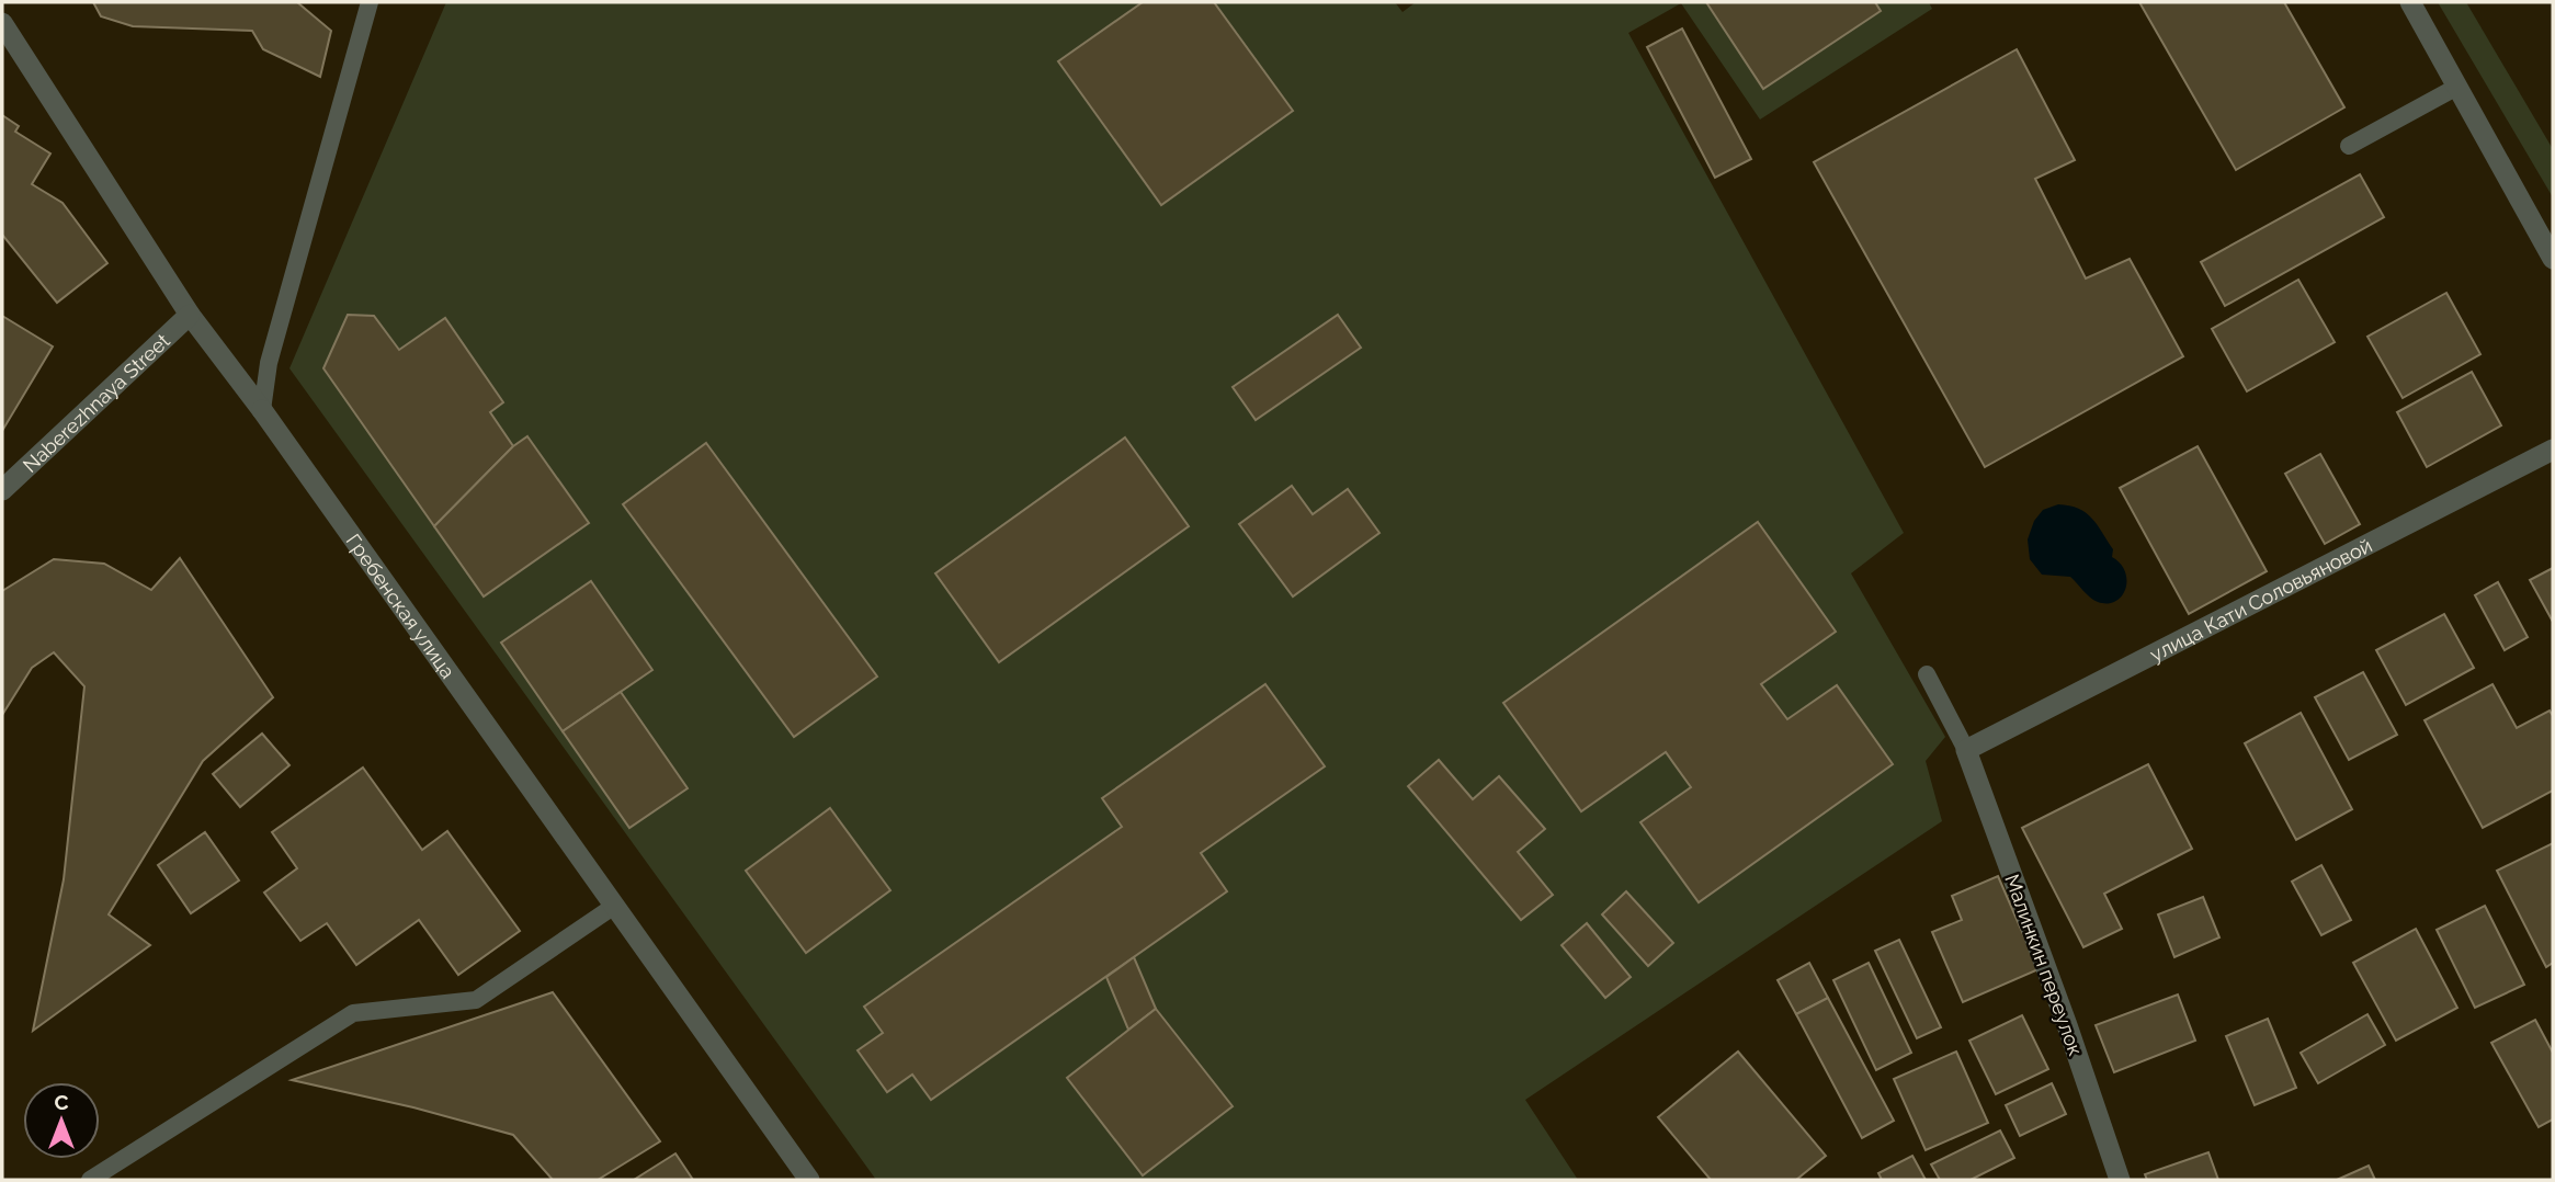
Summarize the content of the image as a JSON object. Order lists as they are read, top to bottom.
{
  "streets": {
    "street": [
      "Naberezhnaya Street",
      "улица Кати Соловьяновой",
      "Гребенская улица",
      "Малинкин переулок"
    ]
  },
  "crossings": [
    ["Naberezhnaya Street", "Гребенская улица"],
    ["улица Кати Соловьяновой", "Малинкин переулок"]
  ],
  "north": "top"
}
